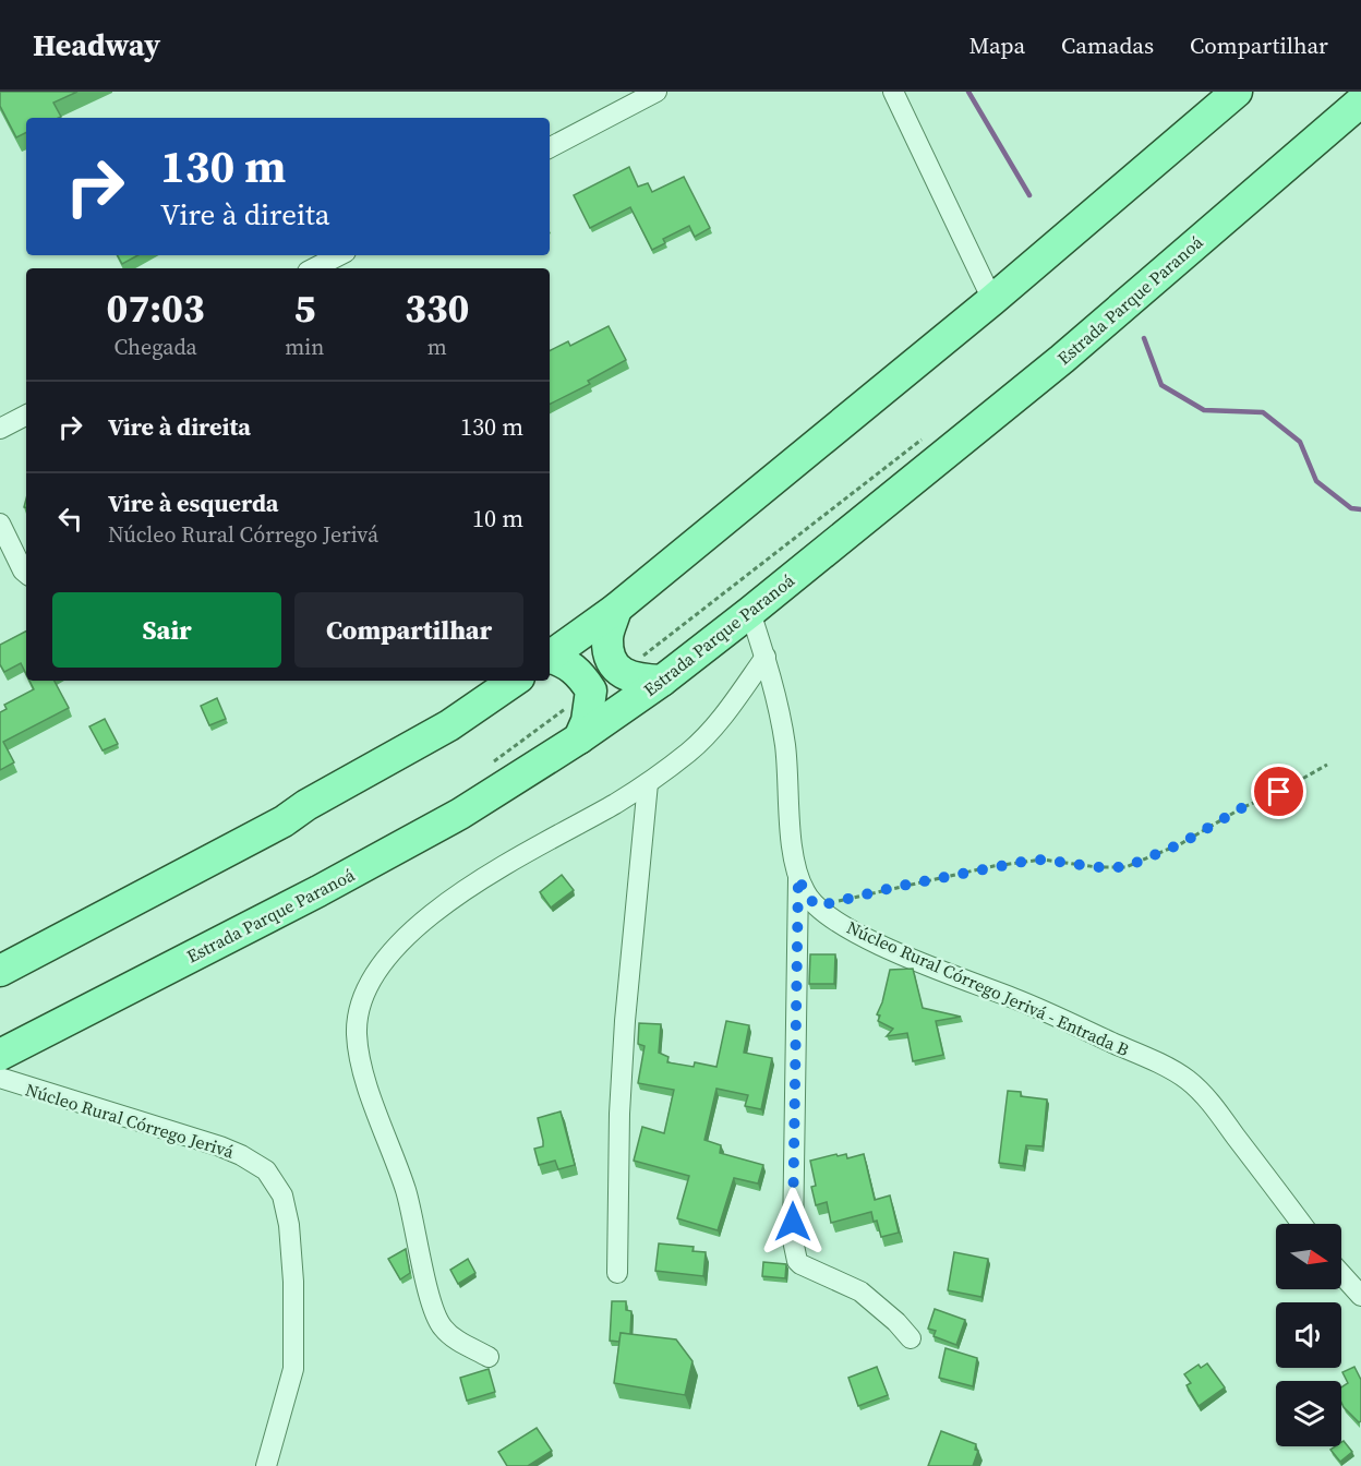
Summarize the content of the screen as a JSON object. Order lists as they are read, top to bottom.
{
  "streets": {
    "main road": ["Estrada Parque Paranoá"],
    "street": ["Núcleo Rural Córrego Jerivá - Entrada B", "Núcleo Rural Córrego Jerivá"]
  },
  "crossings": [
    ["Estrada Parque Paranoá", "Núcleo Rural Córrego Jerivá - Entrada B"]
  ],
  "north": "right",
  "page": {
    "header": "Headway",
    "nav": ["Mapa", "Camadas", "Compartilhar"],
    "turn": ["130 m", "Vire à direita"],
    "eta": [
      "07:03",
      "Chegada",
      "5",
      "min",
      "330",
      "m"
    ],
    "list": [
      {
        "name": "Vire à direita",
        "value": "130 m"
      },
      {
        "name": "Vire à esquerda",
        "note": "Núcleo Rural Córrego Jerivá",
        "value": "10 m"
      }
    ],
    "buttons": ["Sair", "Compartilhar"]
  }
}
